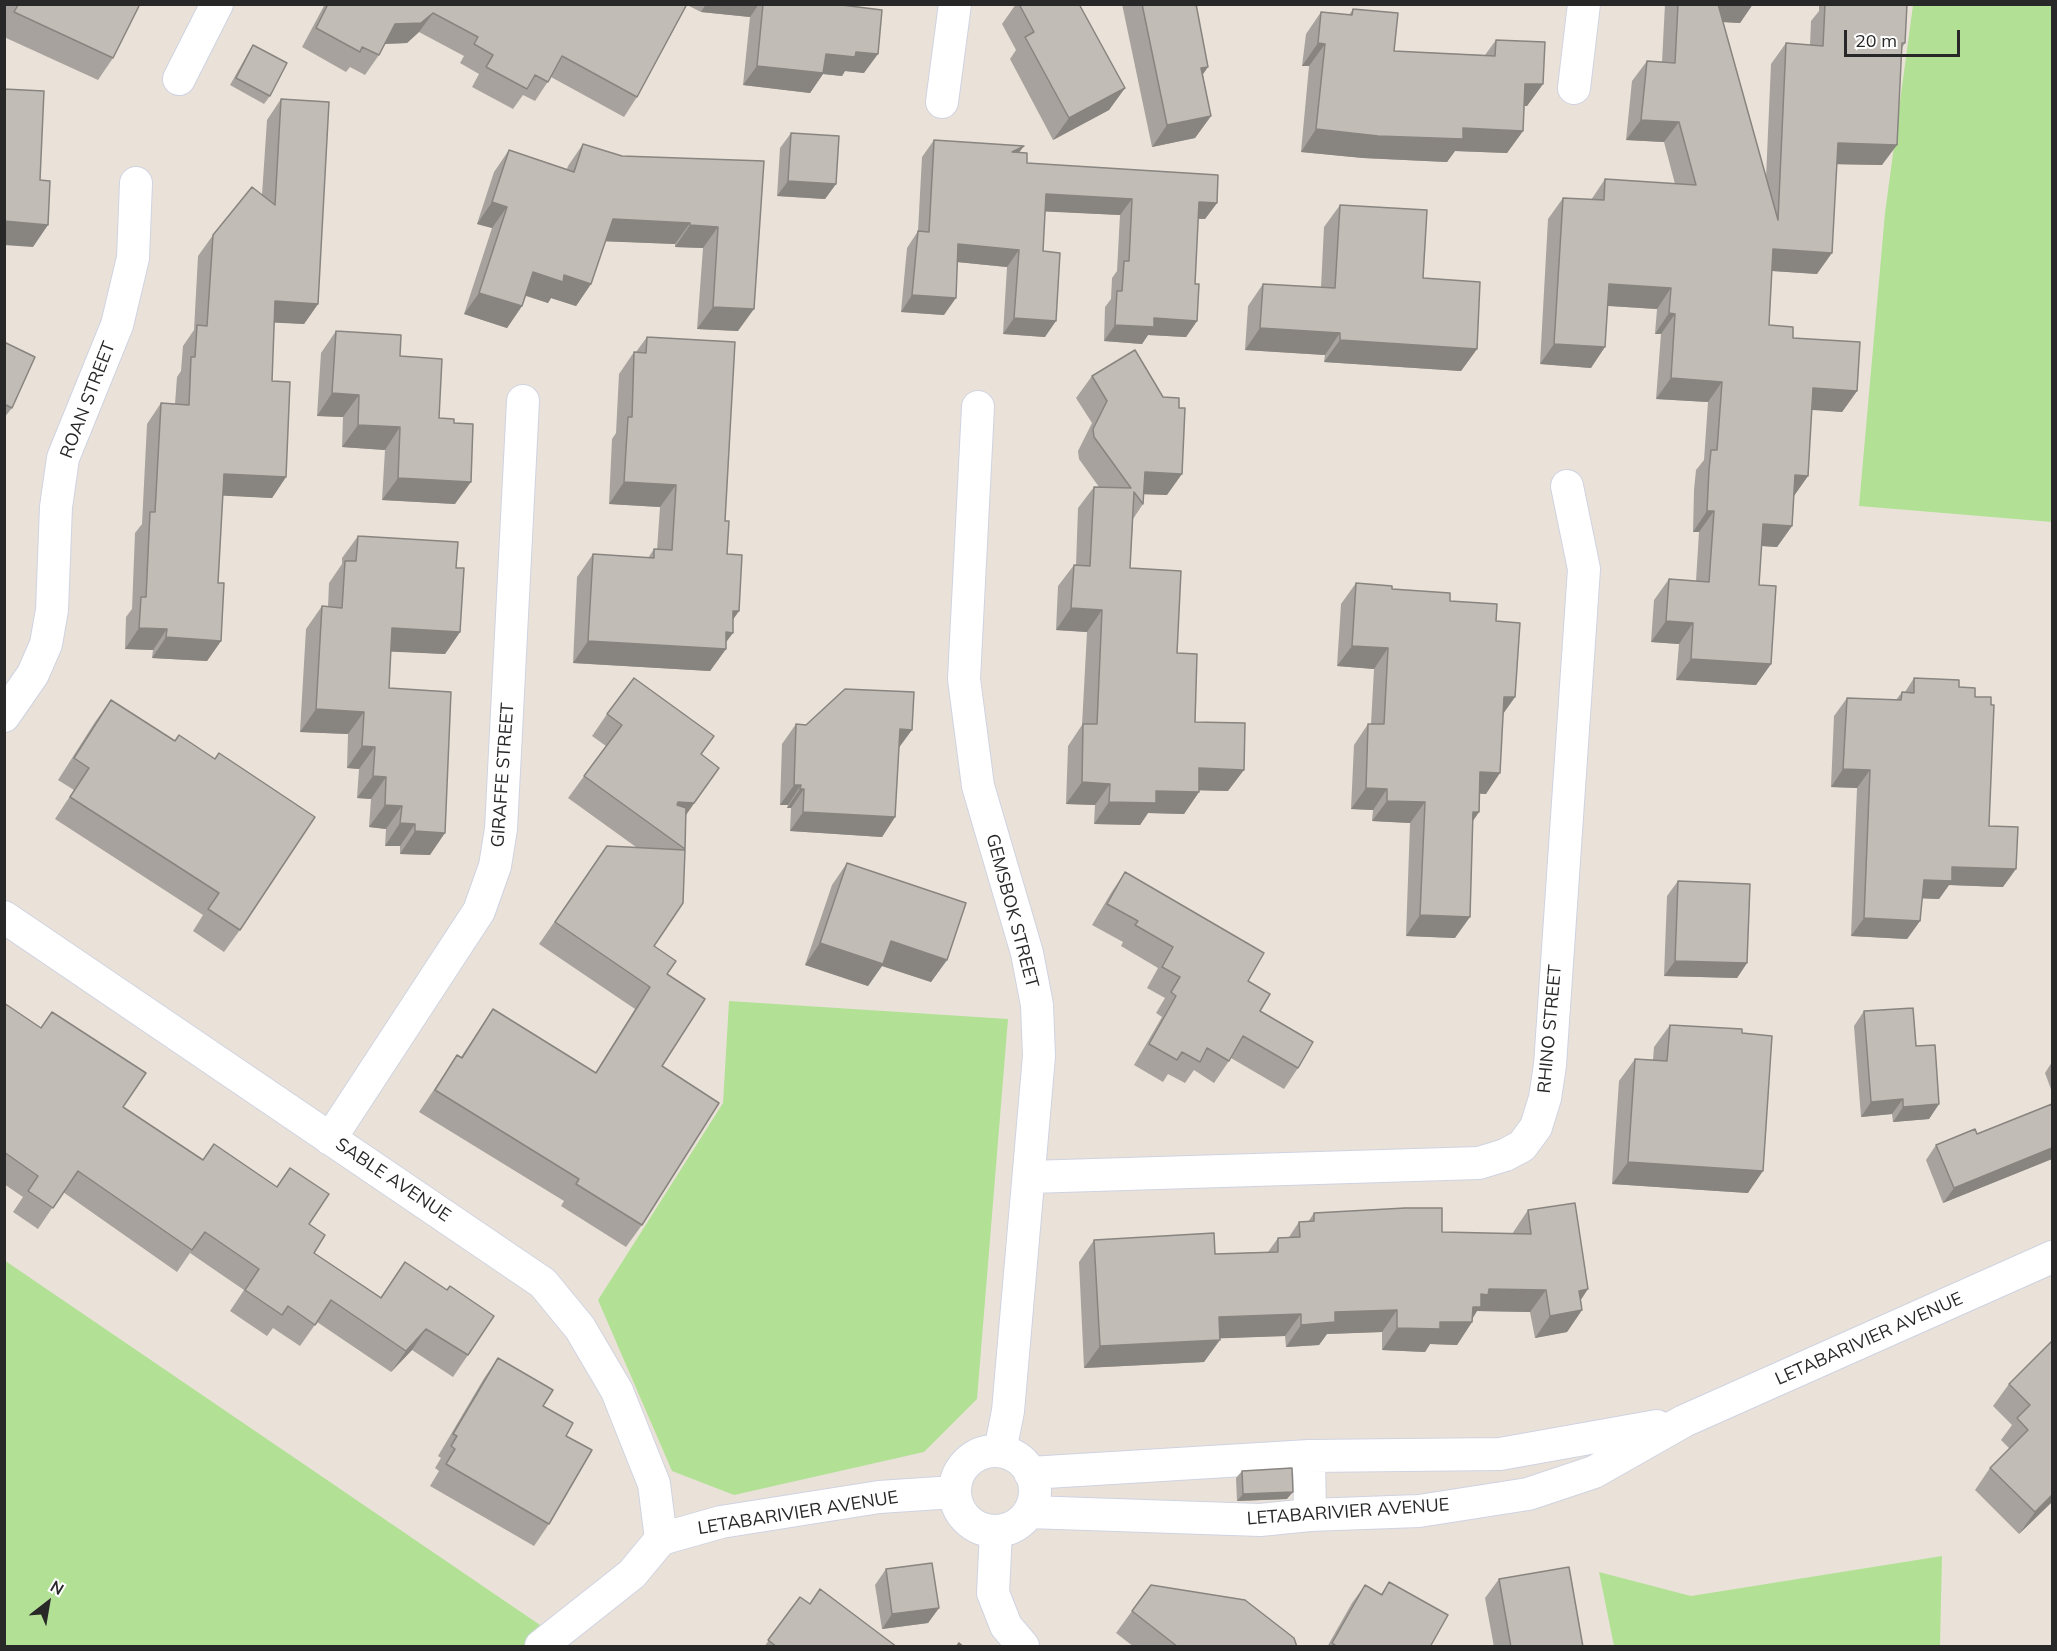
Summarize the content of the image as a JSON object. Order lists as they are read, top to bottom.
{
  "streets": {
    "street": [
      "ROAN STREET",
      "GIRAFFE STREET",
      "GEMSBOK STREET",
      "RHINO STREET",
      "SABLE AVENUE",
      "LETABARIVIER AVENUE"
    ]
  },
  "crossings": [
    ["GIRAFFE STREET", "SABLE AVENUE"],
    ["GEMSBOK STREET", "RHINO STREET"],
    ["GEMSBOK STREET", "LETABARIVIER AVENUE"],
    ["SABLE AVENUE", "LETABARIVIER AVENUE"]
  ],
  "scale_bar": "20 m",
  "north": "top right"
}
